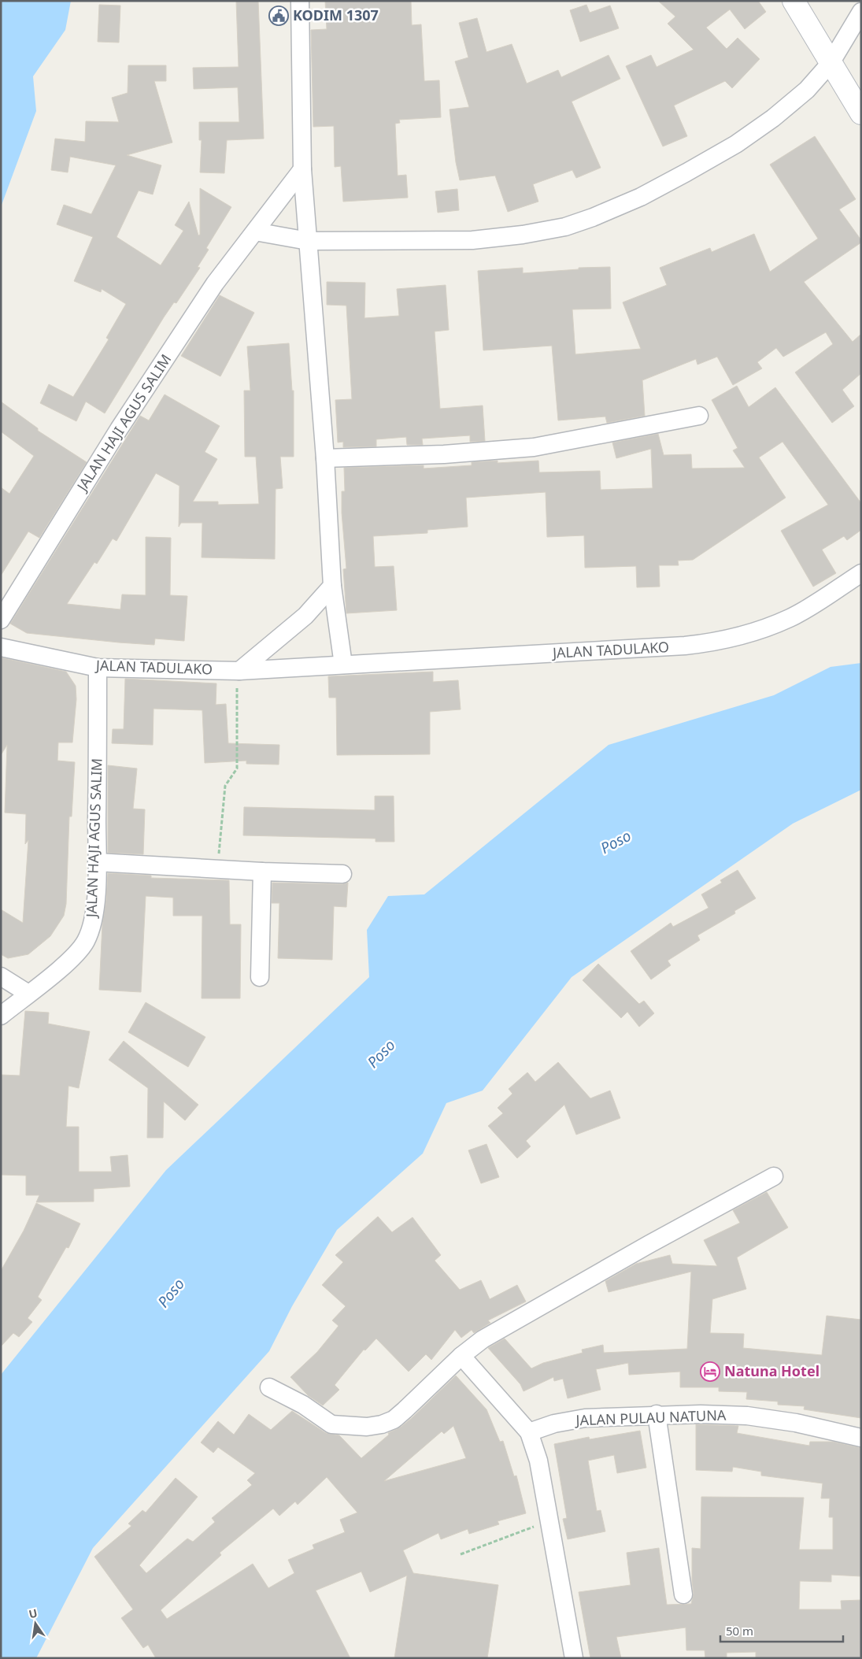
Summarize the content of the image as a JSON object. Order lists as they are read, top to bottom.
{
  "streets": {
    "street": ["JALAN HAJI AGUS SALIM", "JALAN TADULAKO", "JALAN PULAU NATUNA"]
  },
  "crossings": [
    ["JALAN HAJI AGUS SALIM", "JALAN TADULAKO"]
  ],
  "water": ["Poso"],
  "places": {
    "public building": ["KODIM 1307"],
    "hotel": ["Natuna Hotel"]
  },
  "scale_bar": "50 m",
  "north": "top"
}
